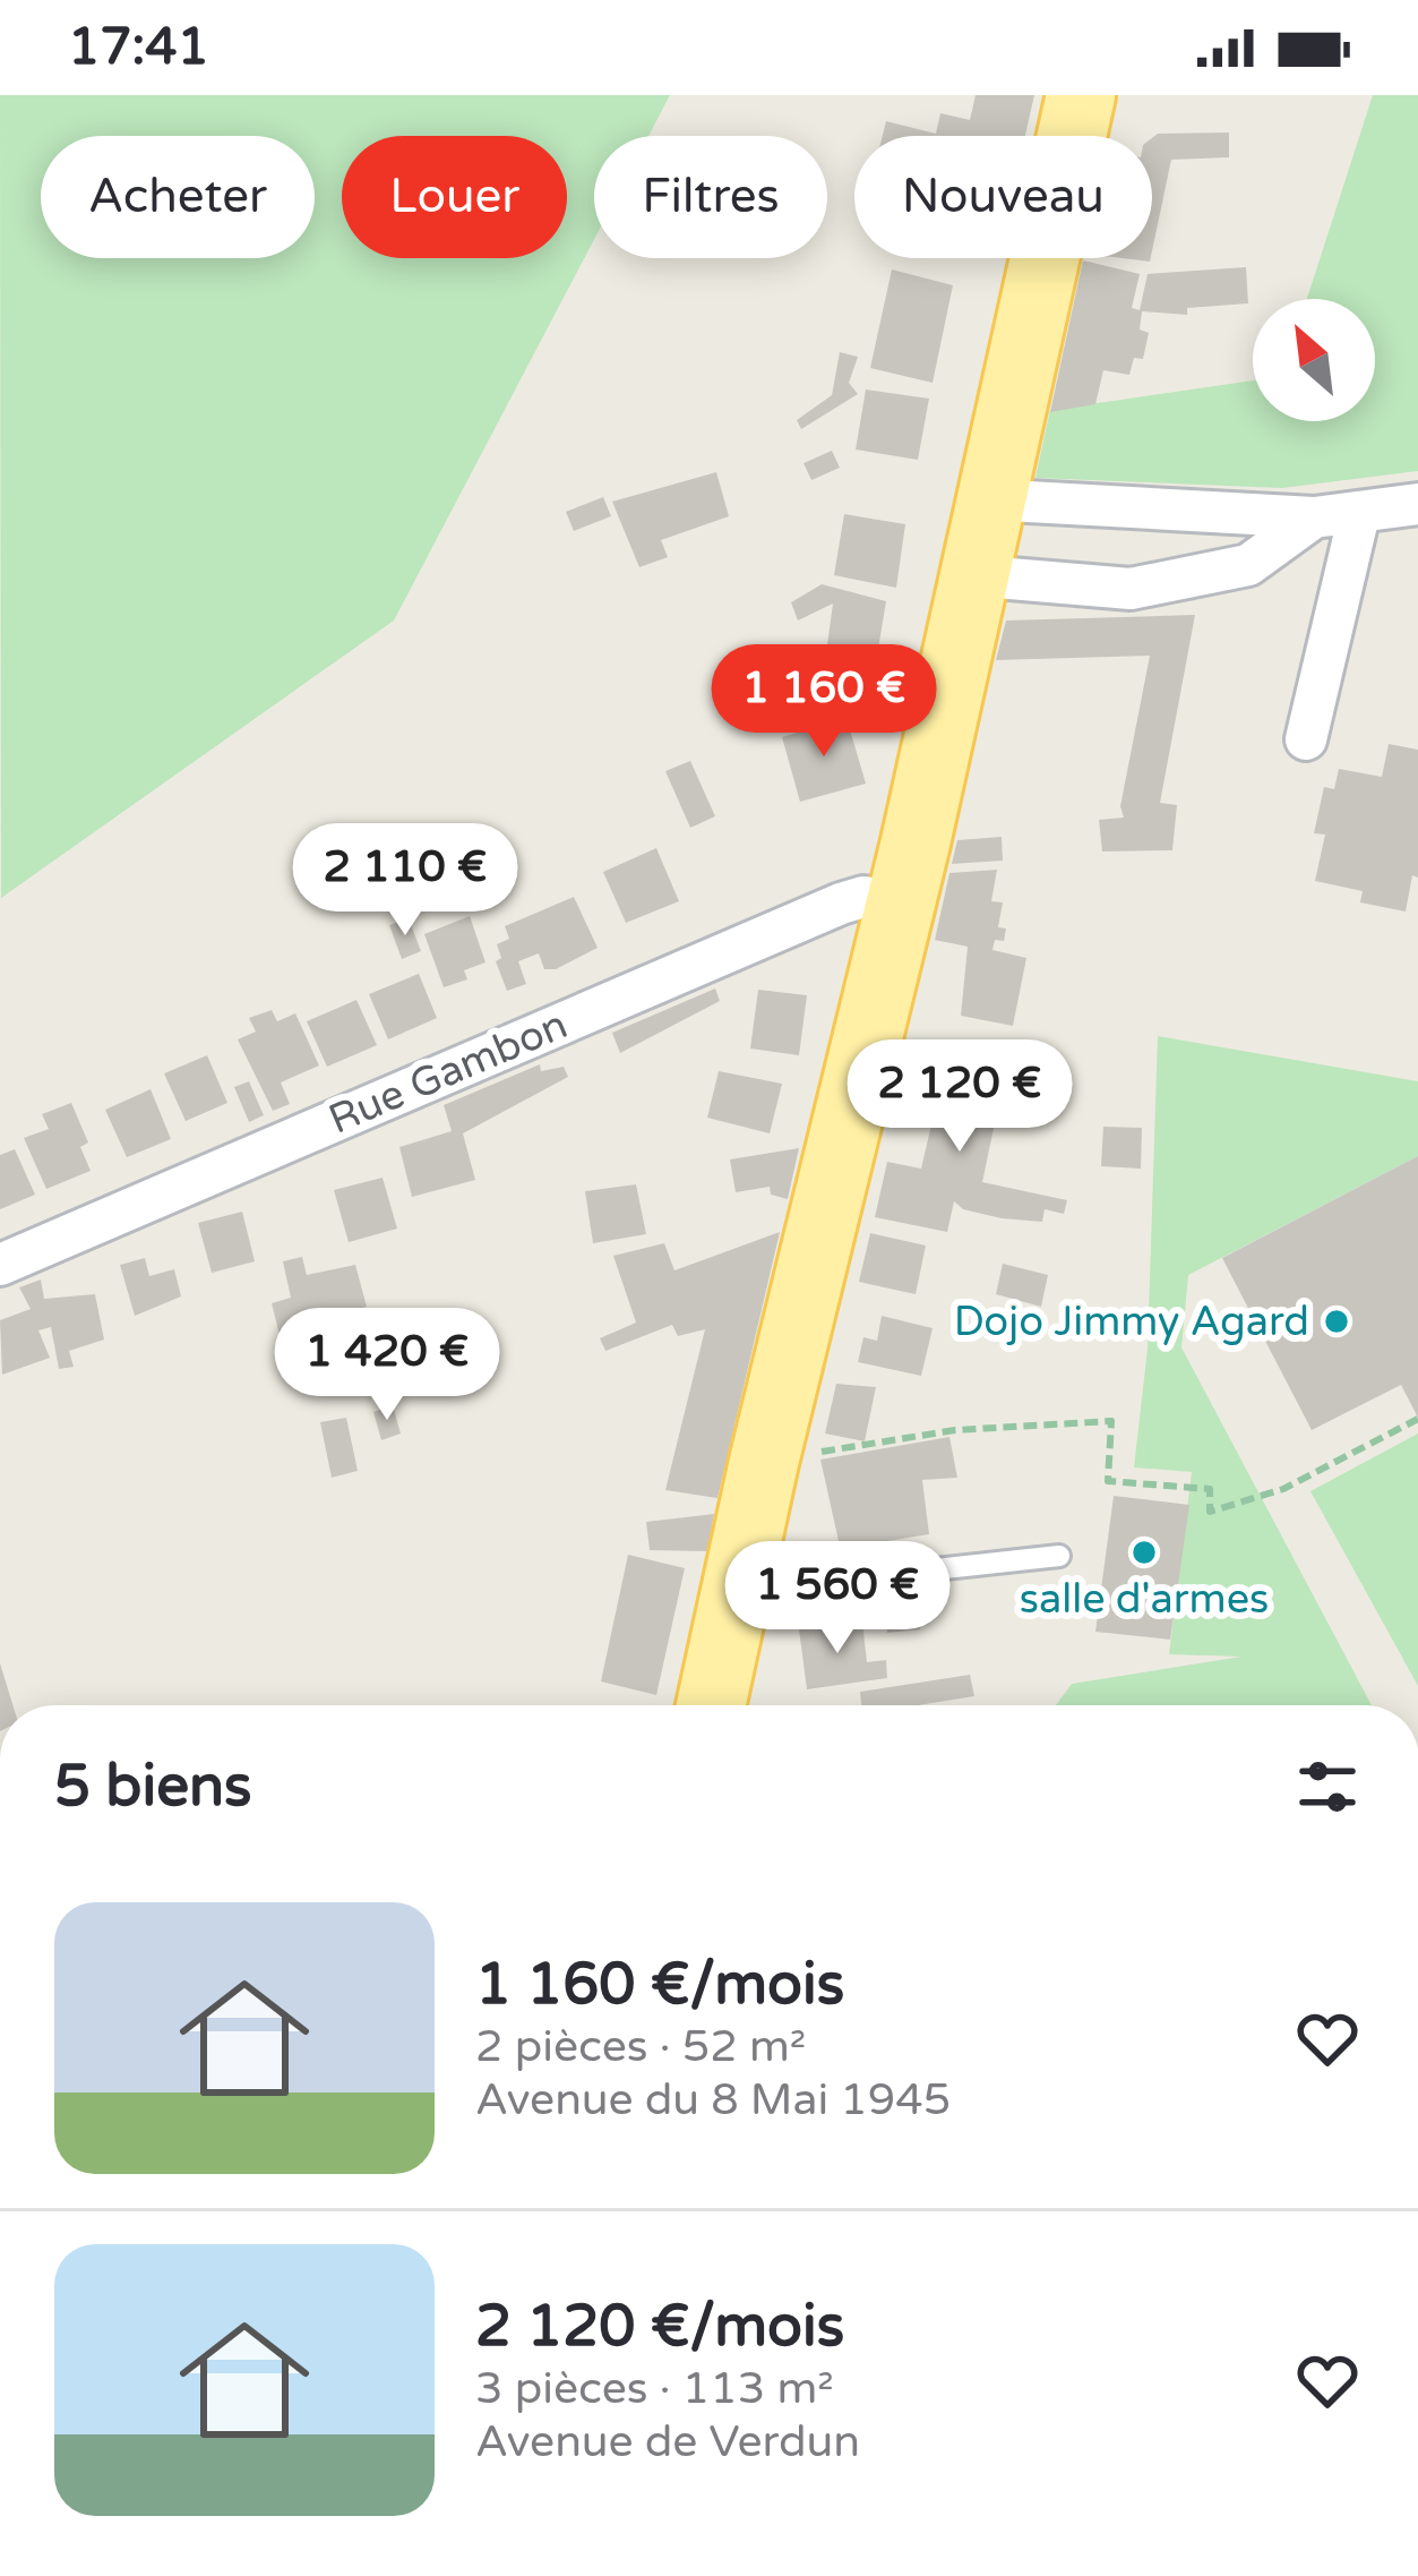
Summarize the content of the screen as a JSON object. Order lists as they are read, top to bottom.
{
  "streets": {
    "street": ["Rue Gambon"]
  },
  "places": ["Dojo Jimmy Agard", "salle d'armes"],
  "north": "top left",
  "page": {
    "status": "17:41",
    "chip": [
      "Acheter",
      "Louer",
      "Filtres",
      "Nouveau"
    ],
    "price": [
      "1 160 €",
      "2 110 €",
      "2 120 €",
      "1 420 €",
      "1 560 €"
    ],
    "heading": "5 biens",
    "list": [
      {
        "name": "1 160 €/mois",
        "note": "2 pièces · 52 m² · Avenue du 8 Mai 1945"
      },
      {
        "name": "2 120 €/mois",
        "note": "3 pièces · 113 m² · Avenue de Verdun"
      }
    ]
  }
}
